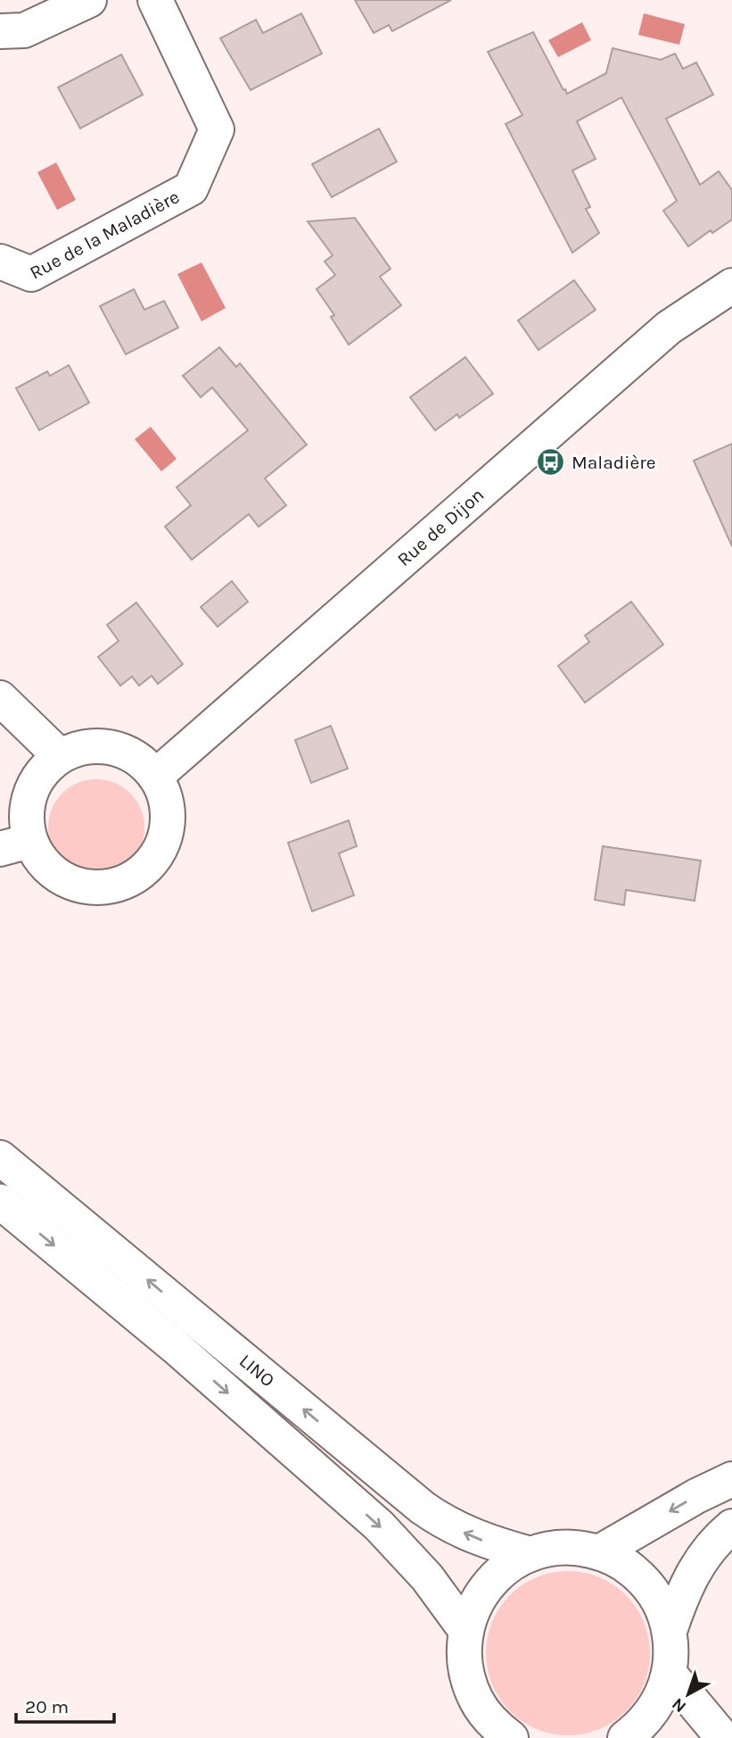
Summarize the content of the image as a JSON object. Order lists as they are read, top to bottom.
{
  "streets": {
    "main road": ["Rue de la Maladière", "Rue de Dijon", "LINO"]
  },
  "places": {
    "bus stop": ["Maladière"]
  },
  "scale_bar": "20 m",
  "north": "bottom left"
}
